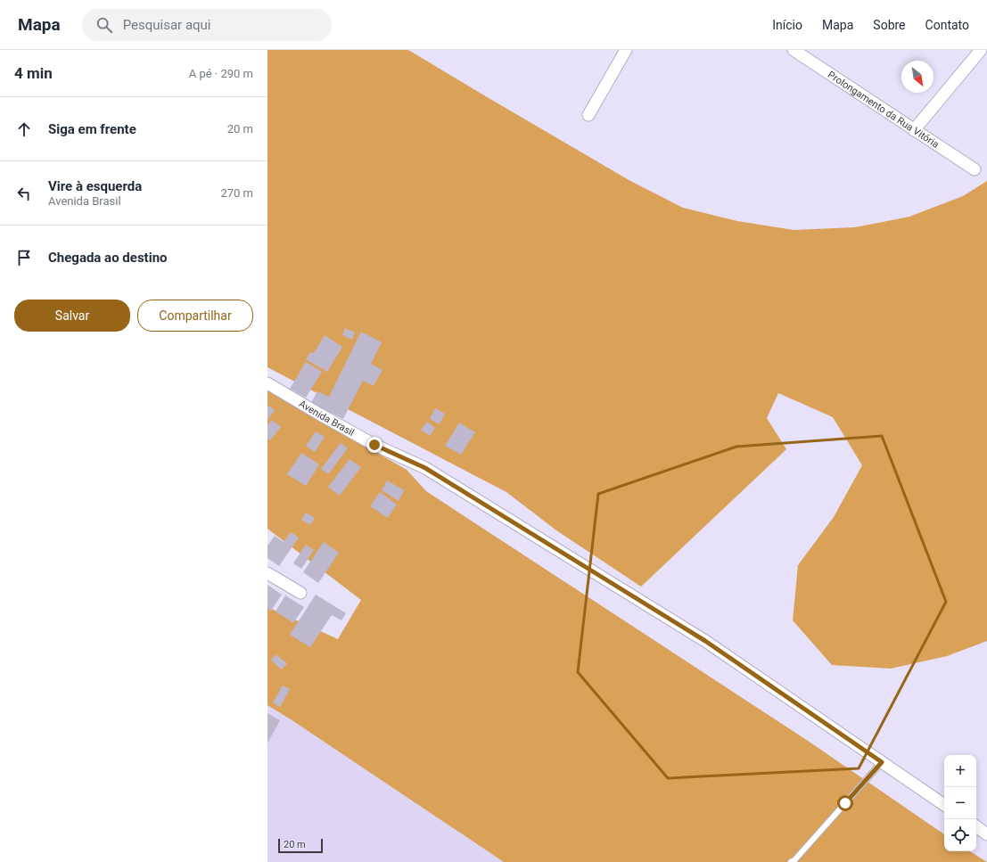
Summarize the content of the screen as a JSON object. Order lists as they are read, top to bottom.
{
  "streets": {
    "street": ["Prolongamento da Rua Vitória", "Avenida Brasil"]
  },
  "scale_bar": "20 m",
  "north": "bottom right",
  "page": {
    "header": "Mapa",
    "search": "Pesquisar aqui",
    "nav": [
      "Início",
      "Mapa",
      "Sobre",
      "Contato"
    ],
    "heading": ["4 min", "A pé · 290 m"],
    "list": [
      ["Siga em frente", "20 m"],
      ["Vire à esquerda", "Avenida Brasil", "270 m"],
      "Chegada ao destino"
    ],
    "buttons": ["Salvar", "Compartilhar"],
    "map_buttons": ["+", "−"],
    "scale": "20 m"
  }
}
